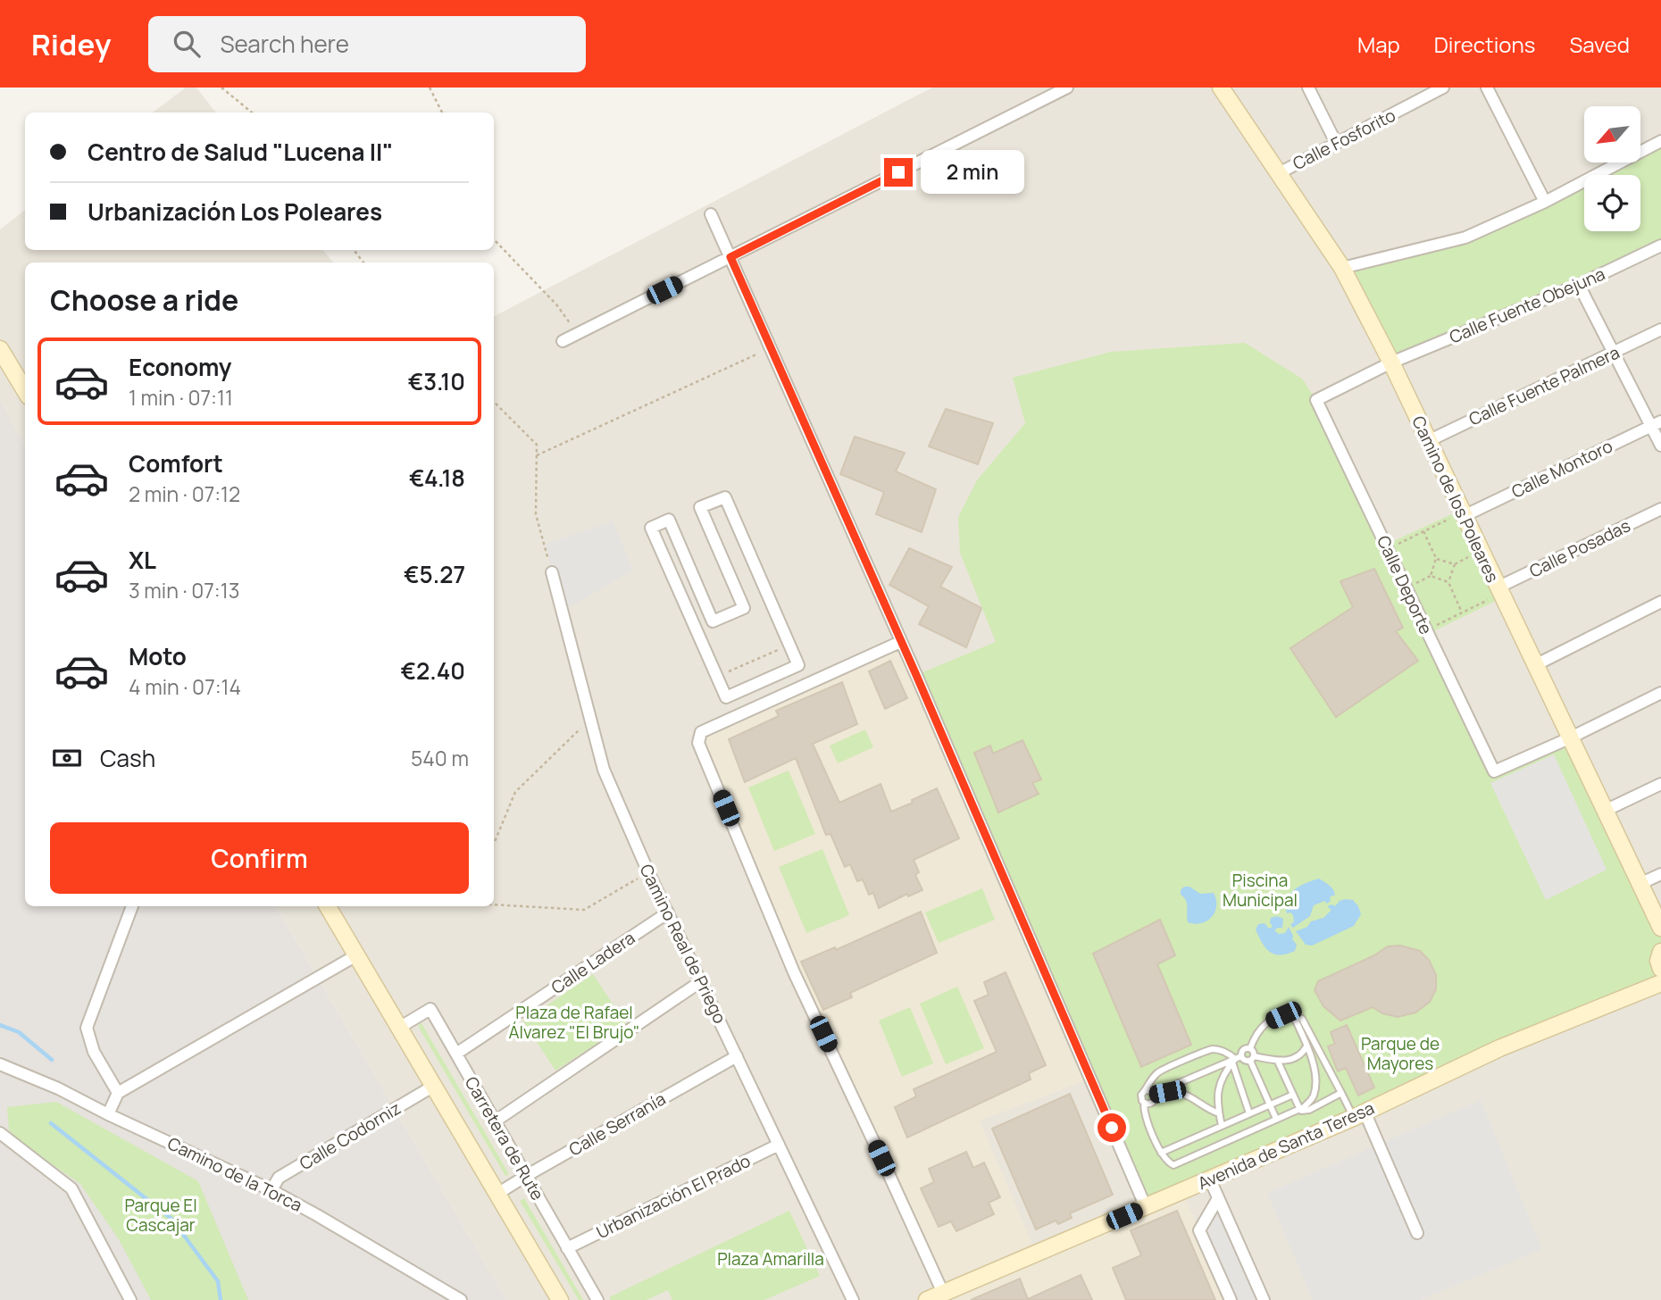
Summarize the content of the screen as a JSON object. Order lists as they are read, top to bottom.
{
  "streets": {
    "street": [
      "Calle Fosforito",
      "Calle Fuente Obejuna",
      "Calle Fuente Palmera",
      "Calle Montoro",
      "Camino de los Poleares",
      "Calle Posadas",
      "Calle Deporte",
      "Camino Real de Priego",
      "Calle Ladera",
      "Calle Serranía",
      "Calle Codorniz",
      "Carretera de Rute",
      "Avenida de Santa Teresa",
      "Camino de la Torca",
      "Urbanización El Prado"
    ]
  },
  "crossings": [
    ["Calle Fosforito", "Camino de los Poleares"],
    ["Calle Fuente Obejuna", "Camino de los Poleares"],
    ["Calle Fuente Obejuna", "Calle Deporte"],
    ["Calle Fuente Palmera", "Camino de los Poleares"],
    ["Calle Montoro", "Camino de los Poleares"],
    ["Camino de los Poleares", "Calle Posadas"],
    ["Camino de los Poleares", "Calle Deporte"],
    ["Camino Real de Priego", "Calle Ladera"],
    ["Camino Real de Priego", "Calle Serranía"],
    ["Camino Real de Priego", "Urbanización El Prado"],
    ["Calle Ladera", "Carretera de Rute"],
    ["Calle Serranía", "Carretera de Rute"],
    ["Calle Codorniz", "Carretera de Rute"],
    ["Calle Codorniz", "Camino de la Torca"],
    ["Carretera de Rute", "Urbanización El Prado"]
  ],
  "parks": [
    "Piscina Municipal",
    "Plaza de Rafael Álvarez \"El Brujo\"",
    "Parque de Mayores",
    "Parque El Cascajar",
    "Plaza Amarilla"
  ],
  "north": "bottom left",
  "page": {
    "header": "Ridey",
    "search": "Search here",
    "nav": ["Map", "Directions", "Saved"],
    "banner": ["Centro de Salud \"Lucena II\"", "Urbanización Los Poleares"],
    "bubble": "2 min",
    "heading": "Choose a ride",
    "list": [
      {
        "name": "Economy",
        "note": "1 min · 07:11",
        "value": "€3.10"
      },
      {
        "name": "Comfort",
        "note": "2 min · 07:12",
        "value": "€4.18"
      },
      {
        "name": "XL",
        "note": "3 min · 07:13",
        "value": "€5.27"
      },
      {
        "name": "Moto",
        "note": "4 min · 07:14",
        "value": "€2.40"
      }
    ],
    "pay": ["Cash", "540 m"],
    "buttons": "Confirm"
  }
}
